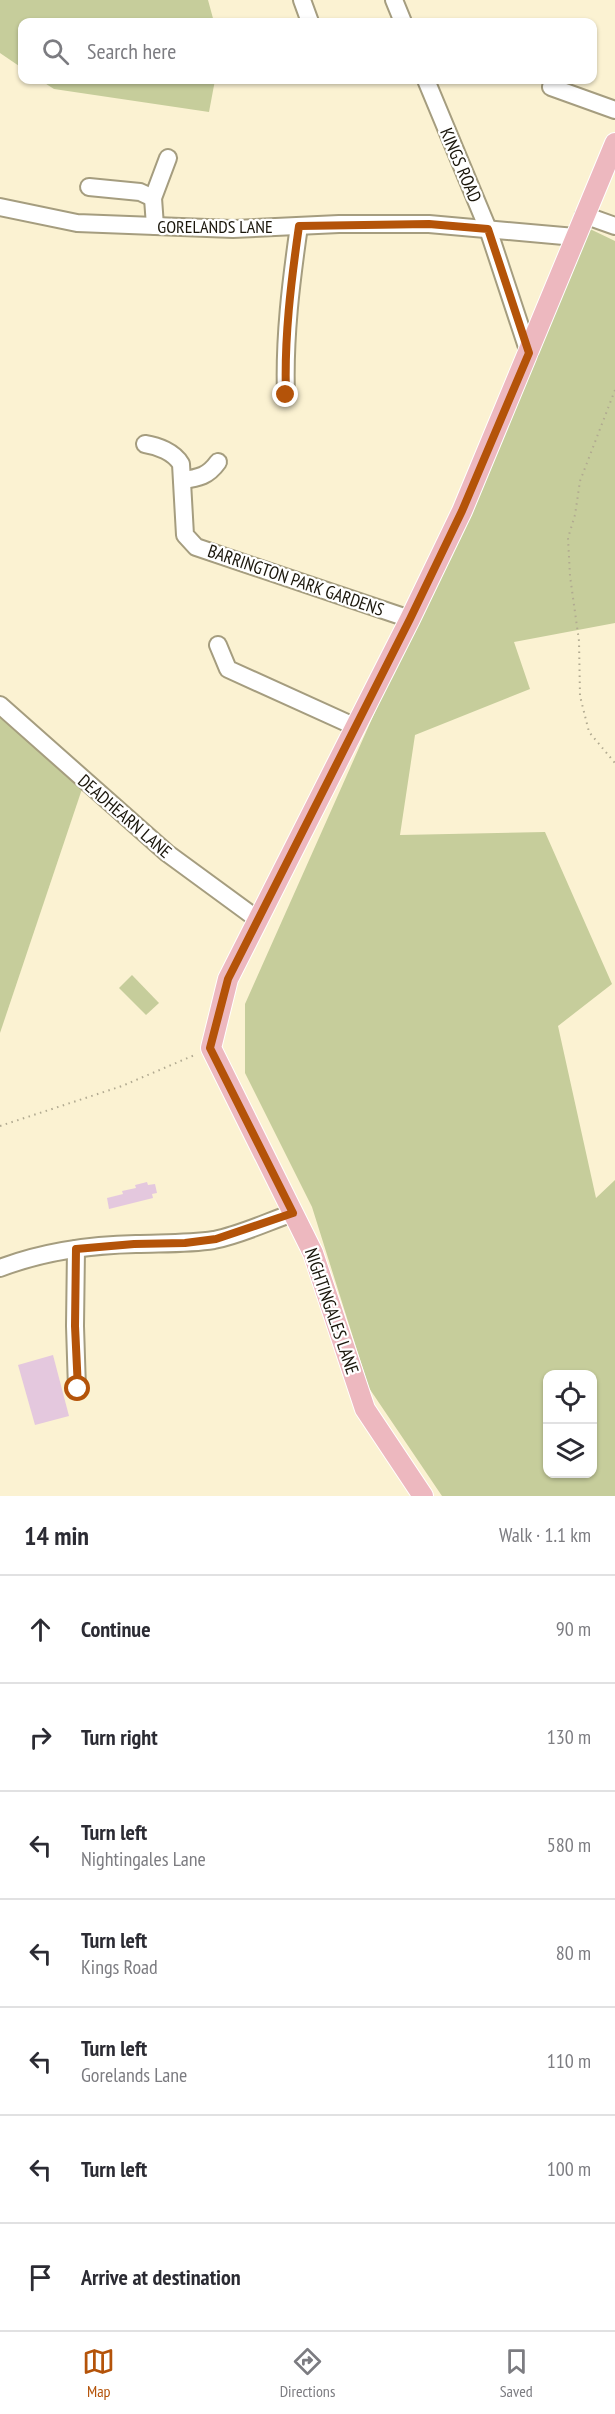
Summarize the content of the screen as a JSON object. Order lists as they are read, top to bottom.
{
  "streets": {
    "main road": ["NIGHTINGALES LANE"],
    "street": [
      "KINGS ROAD",
      "GORELANDS LANE",
      "BARRINGTON PARK GARDENS",
      "DEADHEARN LANE"
    ]
  },
  "crossings": [
    ["KINGS ROAD", "GORELANDS LANE"]
  ],
  "page": {
    "search": "Search here",
    "heading": ["14 min", "Walk · 1.1 km"],
    "list": [
      ["Continue", "90 m"],
      ["Turn right", "130 m"],
      ["Turn left", "Nightingales Lane", "580 m"],
      ["Turn left", "Kings Road", "80 m"],
      ["Turn left", "Gorelands Lane", "110 m"],
      ["Turn left", "100 m"],
      "Arrive at destination"
    ],
    "nav": ["Map", "Directions", "Saved"]
  }
}
